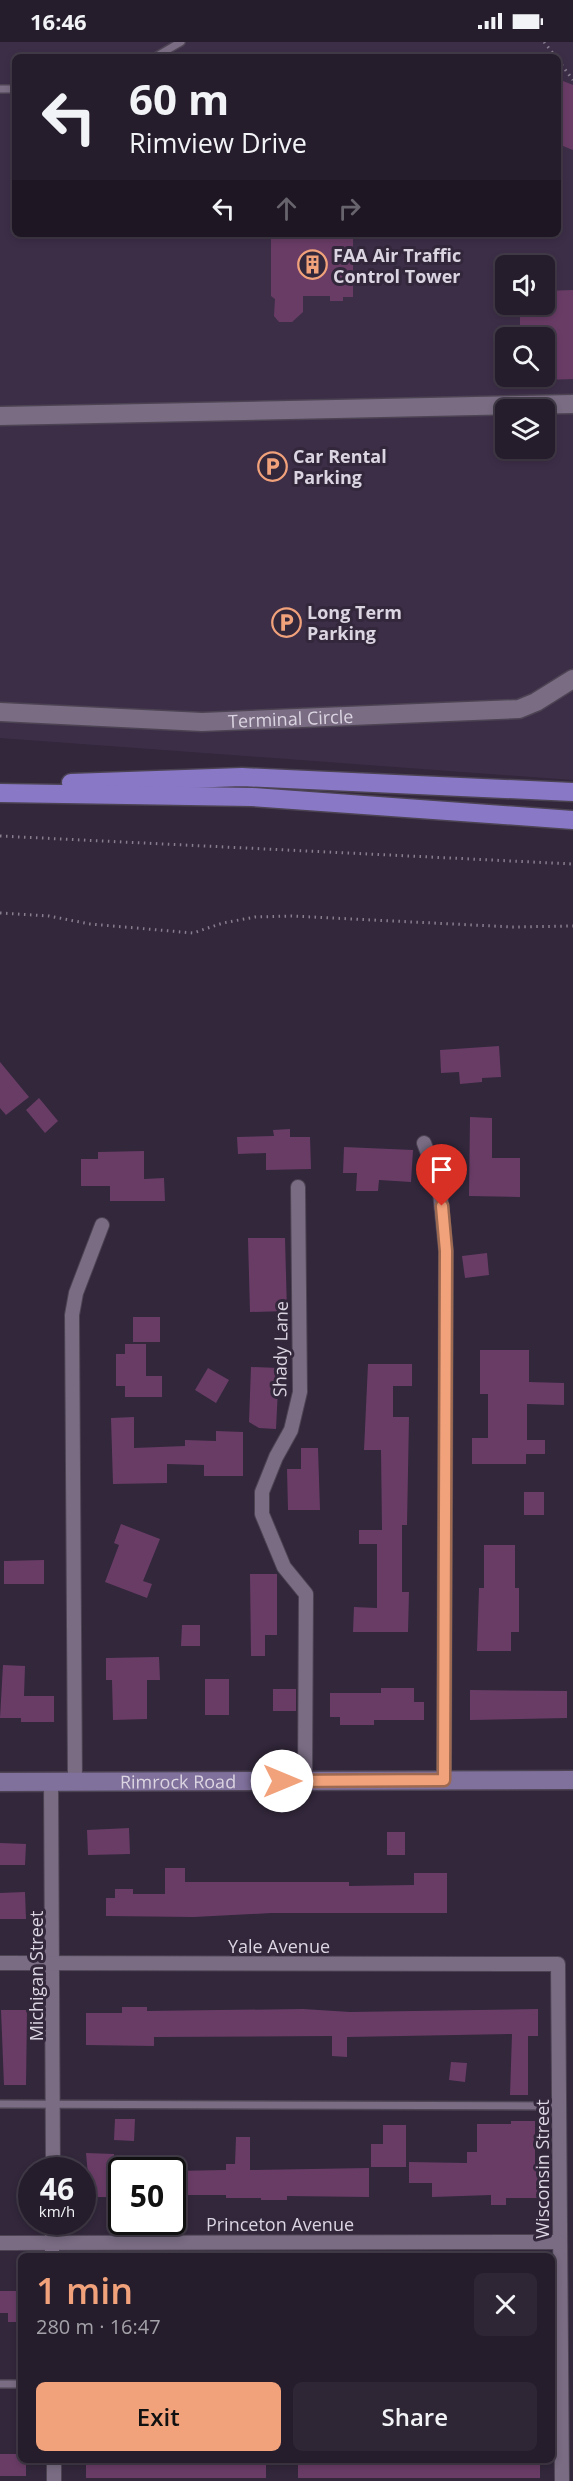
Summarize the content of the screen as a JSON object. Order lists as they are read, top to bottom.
{
  "streets": {
    "main road": ["Rimrock Road"],
    "street": [
      "Terminal Circle",
      "Shady Lane",
      "Yale Avenue",
      "Michigan Street",
      "Wisconsin Street",
      "Princeton Avenue"
    ]
  },
  "crossings": [
    ["Shady Lane", "Rimrock Road"],
    ["Rimrock Road", "Michigan Street"],
    ["Yale Avenue", "Michigan Street"],
    ["Yale Avenue", "Wisconsin Street"],
    ["Wisconsin Street", "Princeton Avenue"]
  ],
  "places": {
    "building": ["FAA Air Traffic Control Tower"],
    "parking": ["Car Rental Parking", "Long Term Parking"]
  },
  "page": {
    "status": "16:46",
    "turn": ["60 m", "Rimview Drive"],
    "speed": "46 km/h",
    "limit": "50",
    "heading": ["1 min", "280 m · 16:47"],
    "buttons": ["Exit", "Share"]
  }
}
